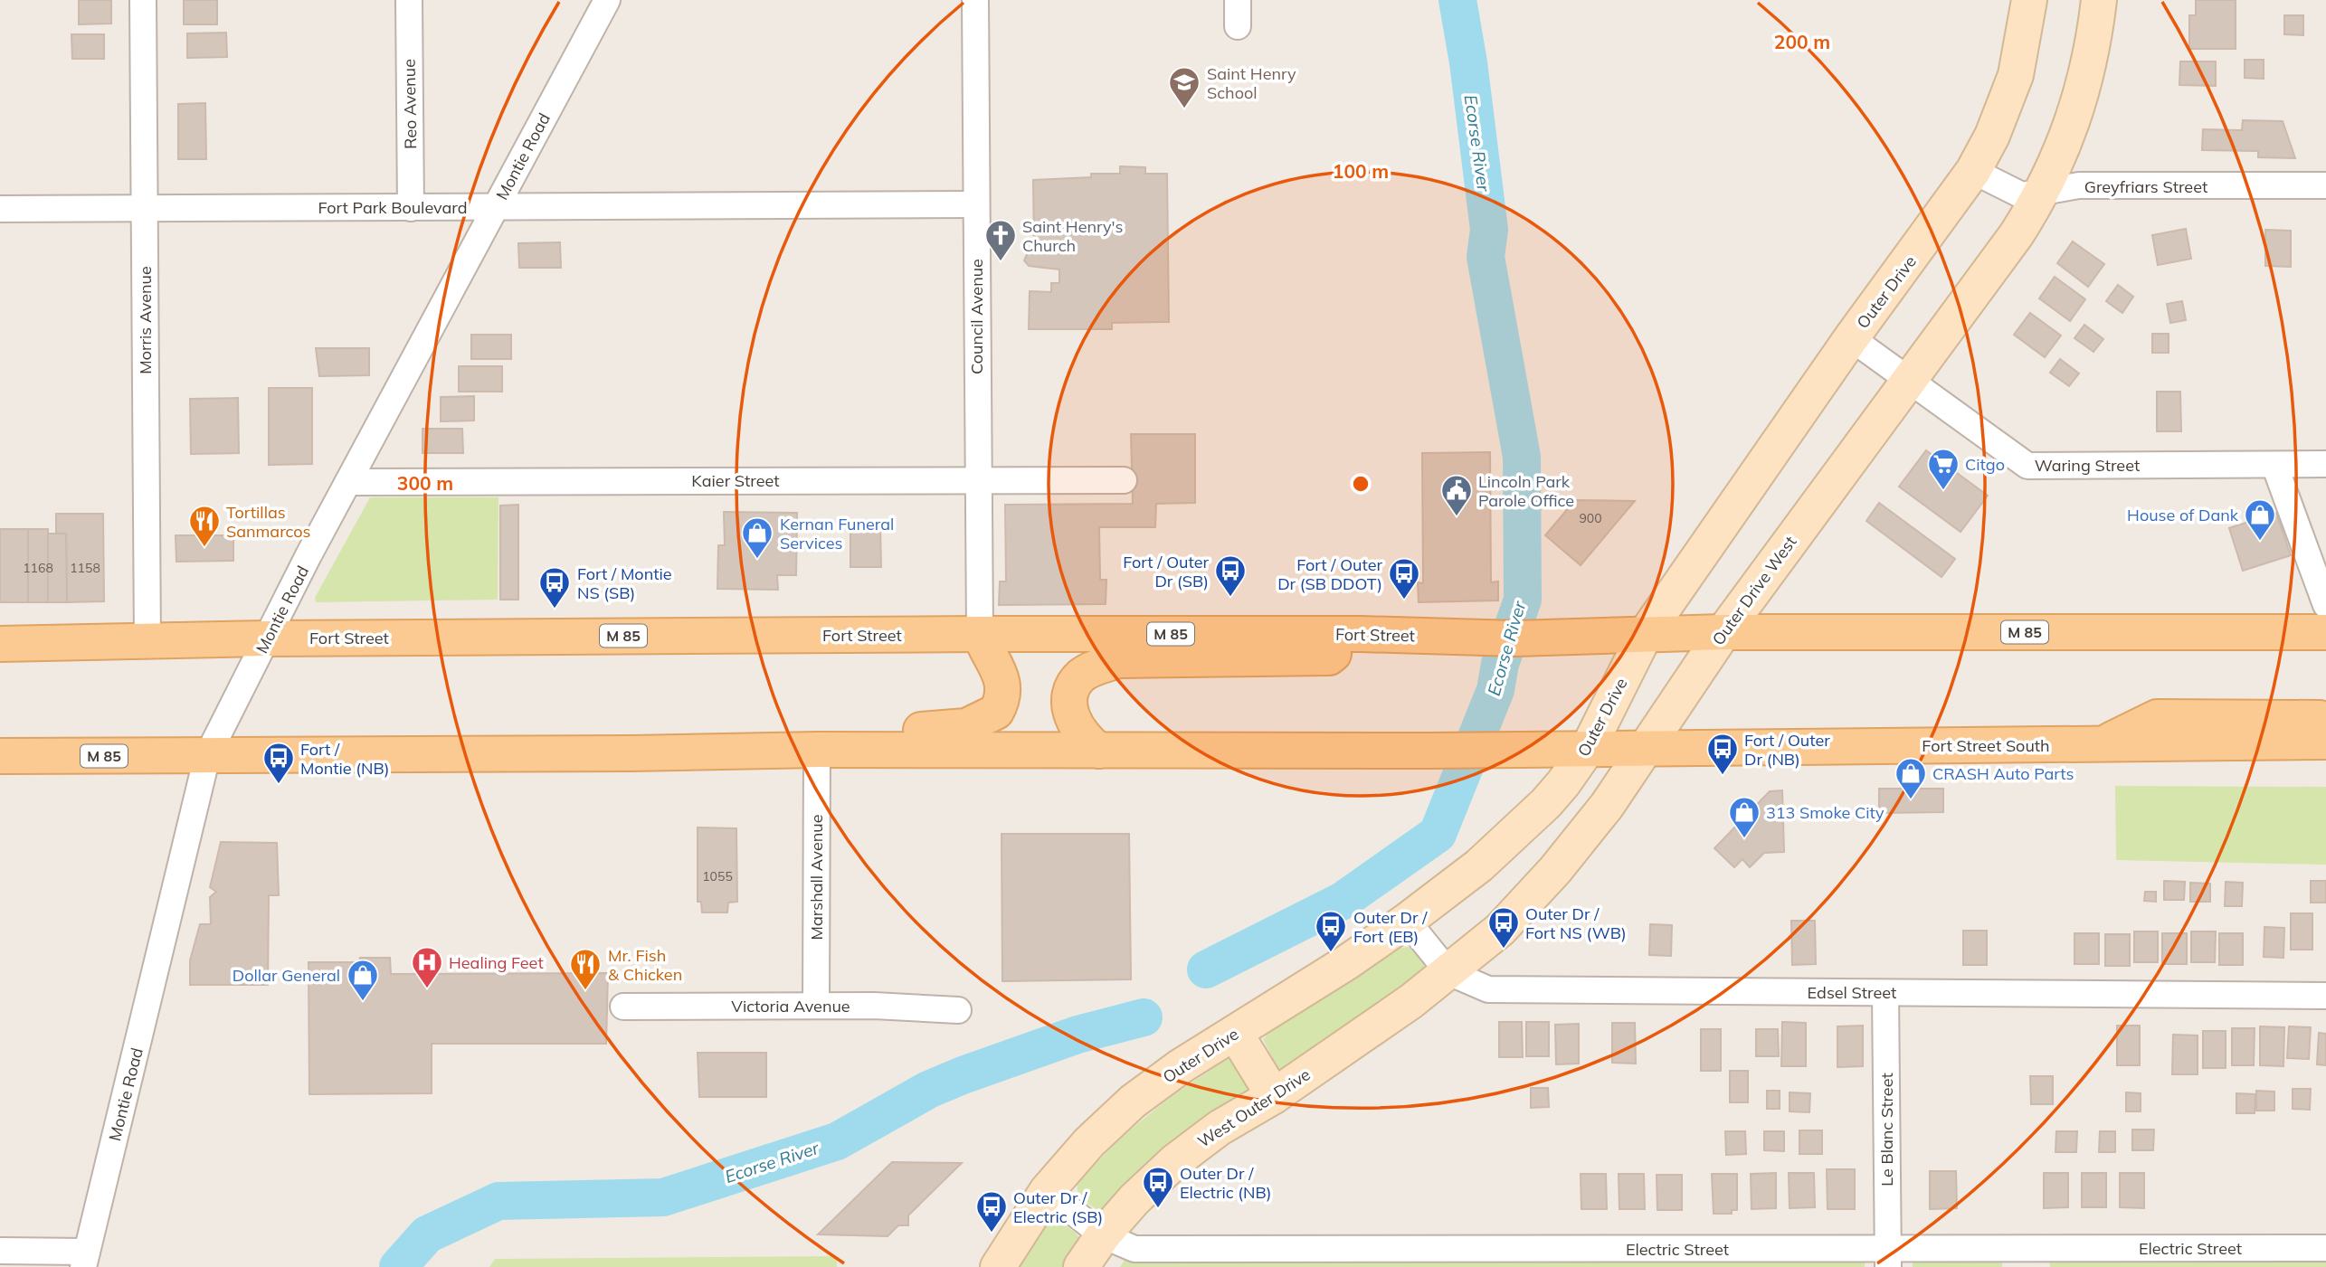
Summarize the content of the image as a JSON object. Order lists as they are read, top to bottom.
{
  "streets": {
    "main road": [
      "Outer Drive",
      "Outer Drive West",
      "M 85",
      "Fort Street",
      "Fort Street South",
      "West Outer Drive"
    ],
    "street": [
      "Reo Avenue",
      "Montie Road",
      "Greyfriars Street",
      "Fort Park Boulevard",
      "Council Avenue",
      "Morris Avenue",
      "Waring Street",
      "Kaier Street",
      "Marshall Avenue",
      "Edsel Street",
      "Victoria Avenue",
      "Le Blanc Street",
      "Electric Street"
    ]
  },
  "crossings": [
    ["Reo Avenue", "Fort Park Boulevard"],
    ["Montie Road", "Fort Park Boulevard"],
    ["Montie Road", "Kaier Street"],
    ["Montie Road", "M 85"],
    ["Montie Road", "Fort Street"],
    ["Greyfriars Street", "Outer Drive"],
    ["Greyfriars Street", "Outer Drive West"],
    ["Fort Park Boulevard", "Council Avenue"],
    ["Fort Park Boulevard", "Morris Avenue"],
    ["Outer Drive", "Waring Street"],
    ["Outer Drive", "M 85"],
    ["Outer Drive", "Fort Street"],
    ["Outer Drive", "Edsel Street"],
    ["Outer Drive", "Electric Street"],
    ["Council Avenue", "Kaier Street"],
    ["Council Avenue", "Fort Street"],
    ["Morris Avenue", "Fort Street"],
    ["Waring Street", "Outer Drive West"],
    ["Outer Drive West", "M 85"],
    ["Outer Drive West", "Fort Street"],
    ["Outer Drive West", "Fort Street South"],
    ["Outer Drive West", "Edsel Street"],
    ["Outer Drive West", "West Outer Drive"],
    ["M 85", "Fort Street"],
    ["M 85", "Fort Street South"],
    ["M 85", "Marshall Avenue"],
    ["Marshall Avenue", "Victoria Avenue"],
    ["Edsel Street", "West Outer Drive"],
    ["Edsel Street", "Le Blanc Street"],
    ["West Outer Drive", "Electric Street"],
    ["Le Blanc Street", "Electric Street"]
  ],
  "water": ["Ecorse River"],
  "places": {
    "school or university": ["Saint Henry School"],
    "church": ["Saint Henry's Church"],
    "supermarket": ["Citgo"],
    "public building": ["Lincoln Park Parole Office"],
    "shop": [
      "House of Dank",
      "Kernan Funeral Services",
      "CRASH Auto Parts",
      "313 Smoke City",
      "Dollar General"
    ],
    "restaurant": ["Tortillas Sanmarcos", "Mr. Fish & Chicken"],
    "bus stop": [
      "Fort / Outer Dr (SB)",
      "Fort / Outer Dr (SB DDOT)",
      "Fort / Montie NS (SB)",
      "Fort / Outer Dr (NB)",
      "Fort / Montie (NB)",
      "Outer Dr / Fort NS (WB)",
      "Outer Dr / Fort (EB)",
      "Outer Dr / Electric (NB)",
      "Outer Dr / Electric (SB)"
    ],
    "hospital": ["Healing Feet"]
  },
  "house_numbers": [
    "900",
    "1168",
    "1158",
    "1055"
  ],
  "rings": ["200 m", "100 m", "300 m"]
}
